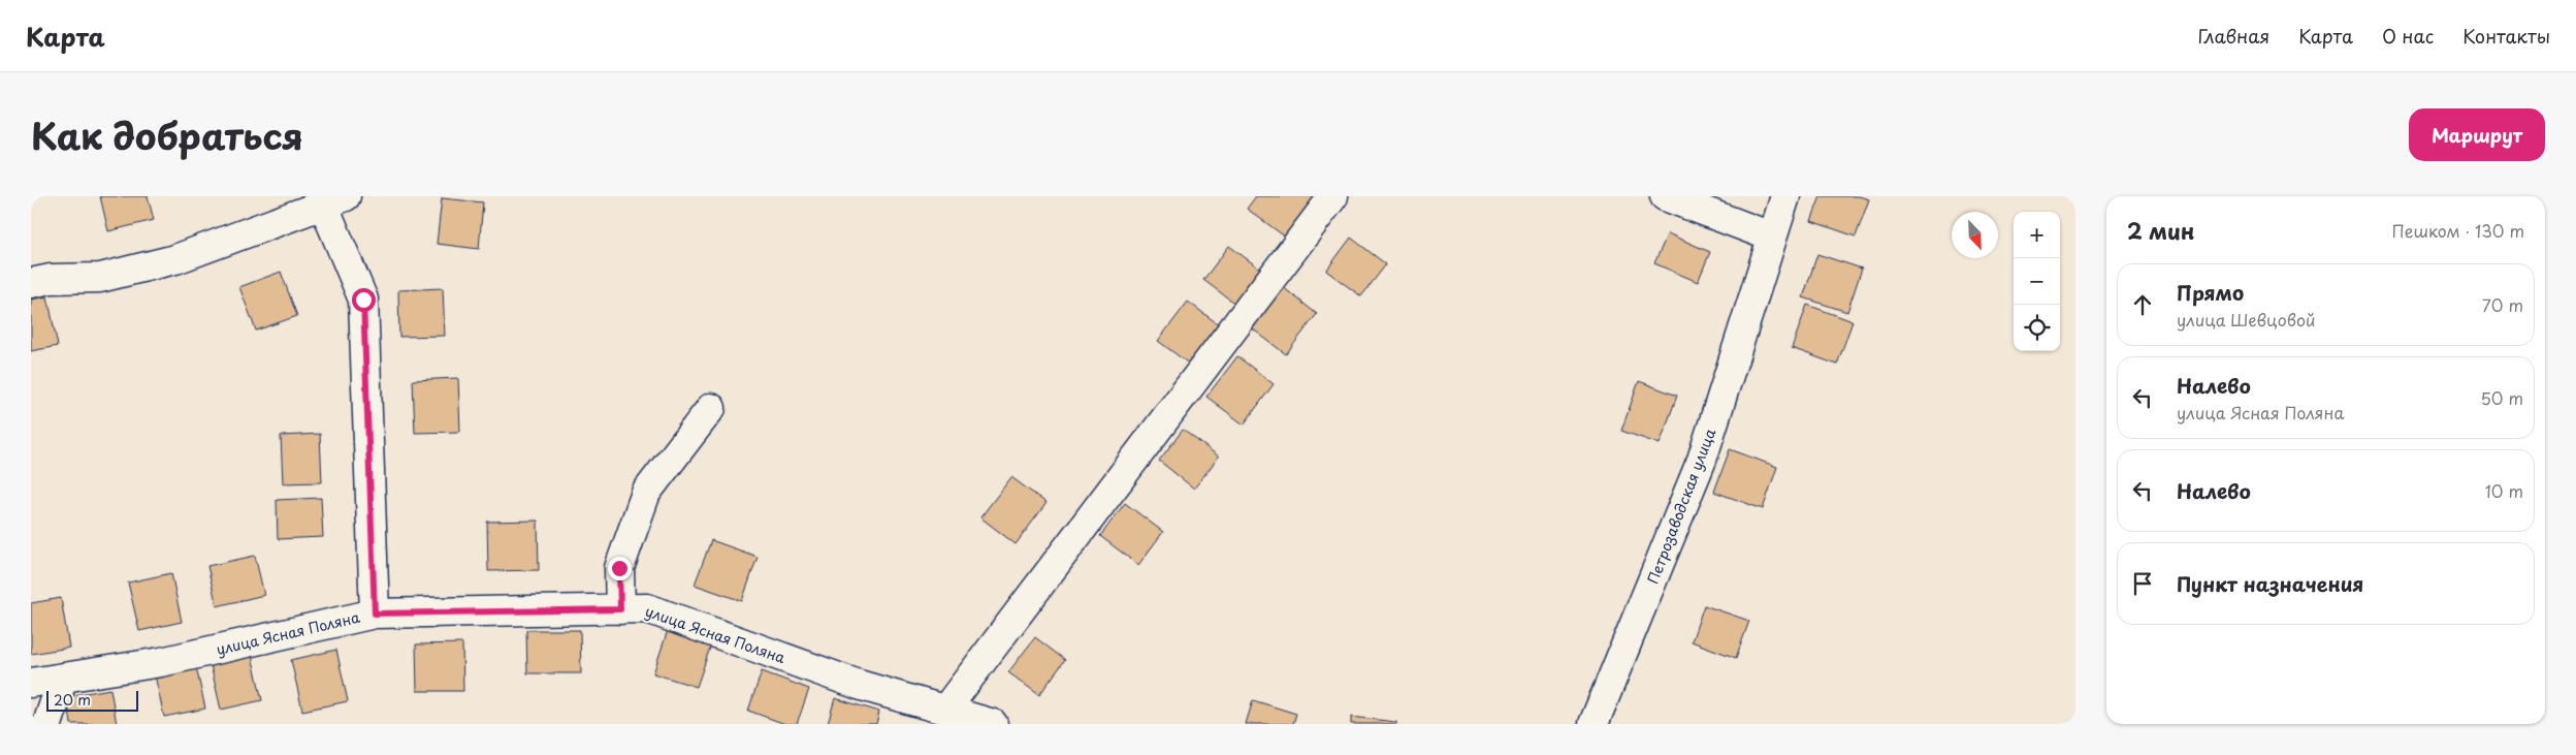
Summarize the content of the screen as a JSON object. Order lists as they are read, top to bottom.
{
  "streets": {
    "street": ["Петрозаводская улица", "улица Ясная Поляна"]
  },
  "scale_bar": "20 m",
  "north": "bottom right",
  "page": {
    "header": "Карта",
    "nav": [
      "Главная",
      "Карта",
      "О нас",
      "Контакты"
    ],
    "title": "Как добраться",
    "buttons": "Маршрут",
    "heading": ["2 мин", "Пешком · 130 m"],
    "map_buttons": ["+", "−"],
    "list": [
      ["Прямо", "улица Шевцовой", "70 m"],
      ["Налево", "улица Ясная Поляна", "50 m"],
      ["Налево", "10 m"],
      "Пункт назначения"
    ],
    "scale": "20 m"
  }
}
